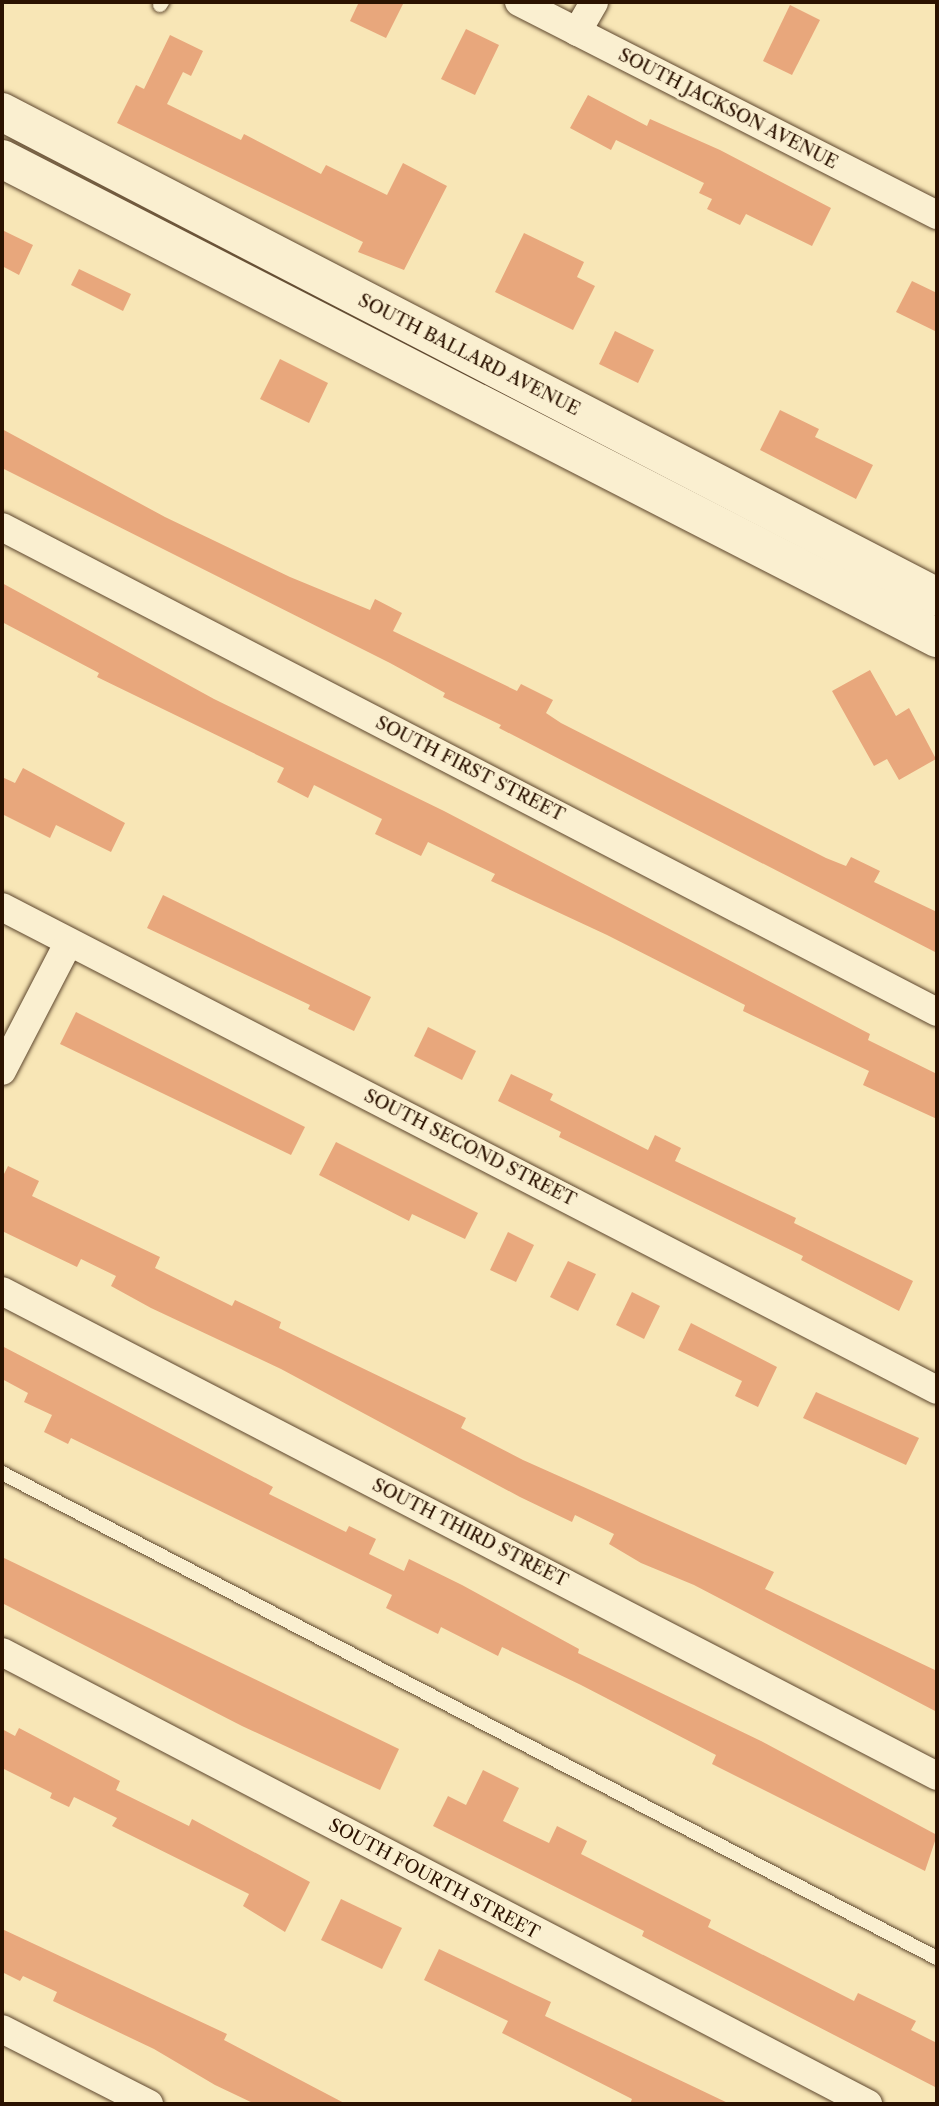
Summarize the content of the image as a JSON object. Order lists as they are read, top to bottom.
{
  "streets": {
    "main road": ["SOUTH BALLARD AVENUE"],
    "street": [
      "SOUTH JACKSON AVENUE",
      "SOUTH FIRST STREET",
      "SOUTH SECOND STREET",
      "SOUTH THIRD STREET",
      "SOUTH FOURTH STREET"
    ]
  }
}
